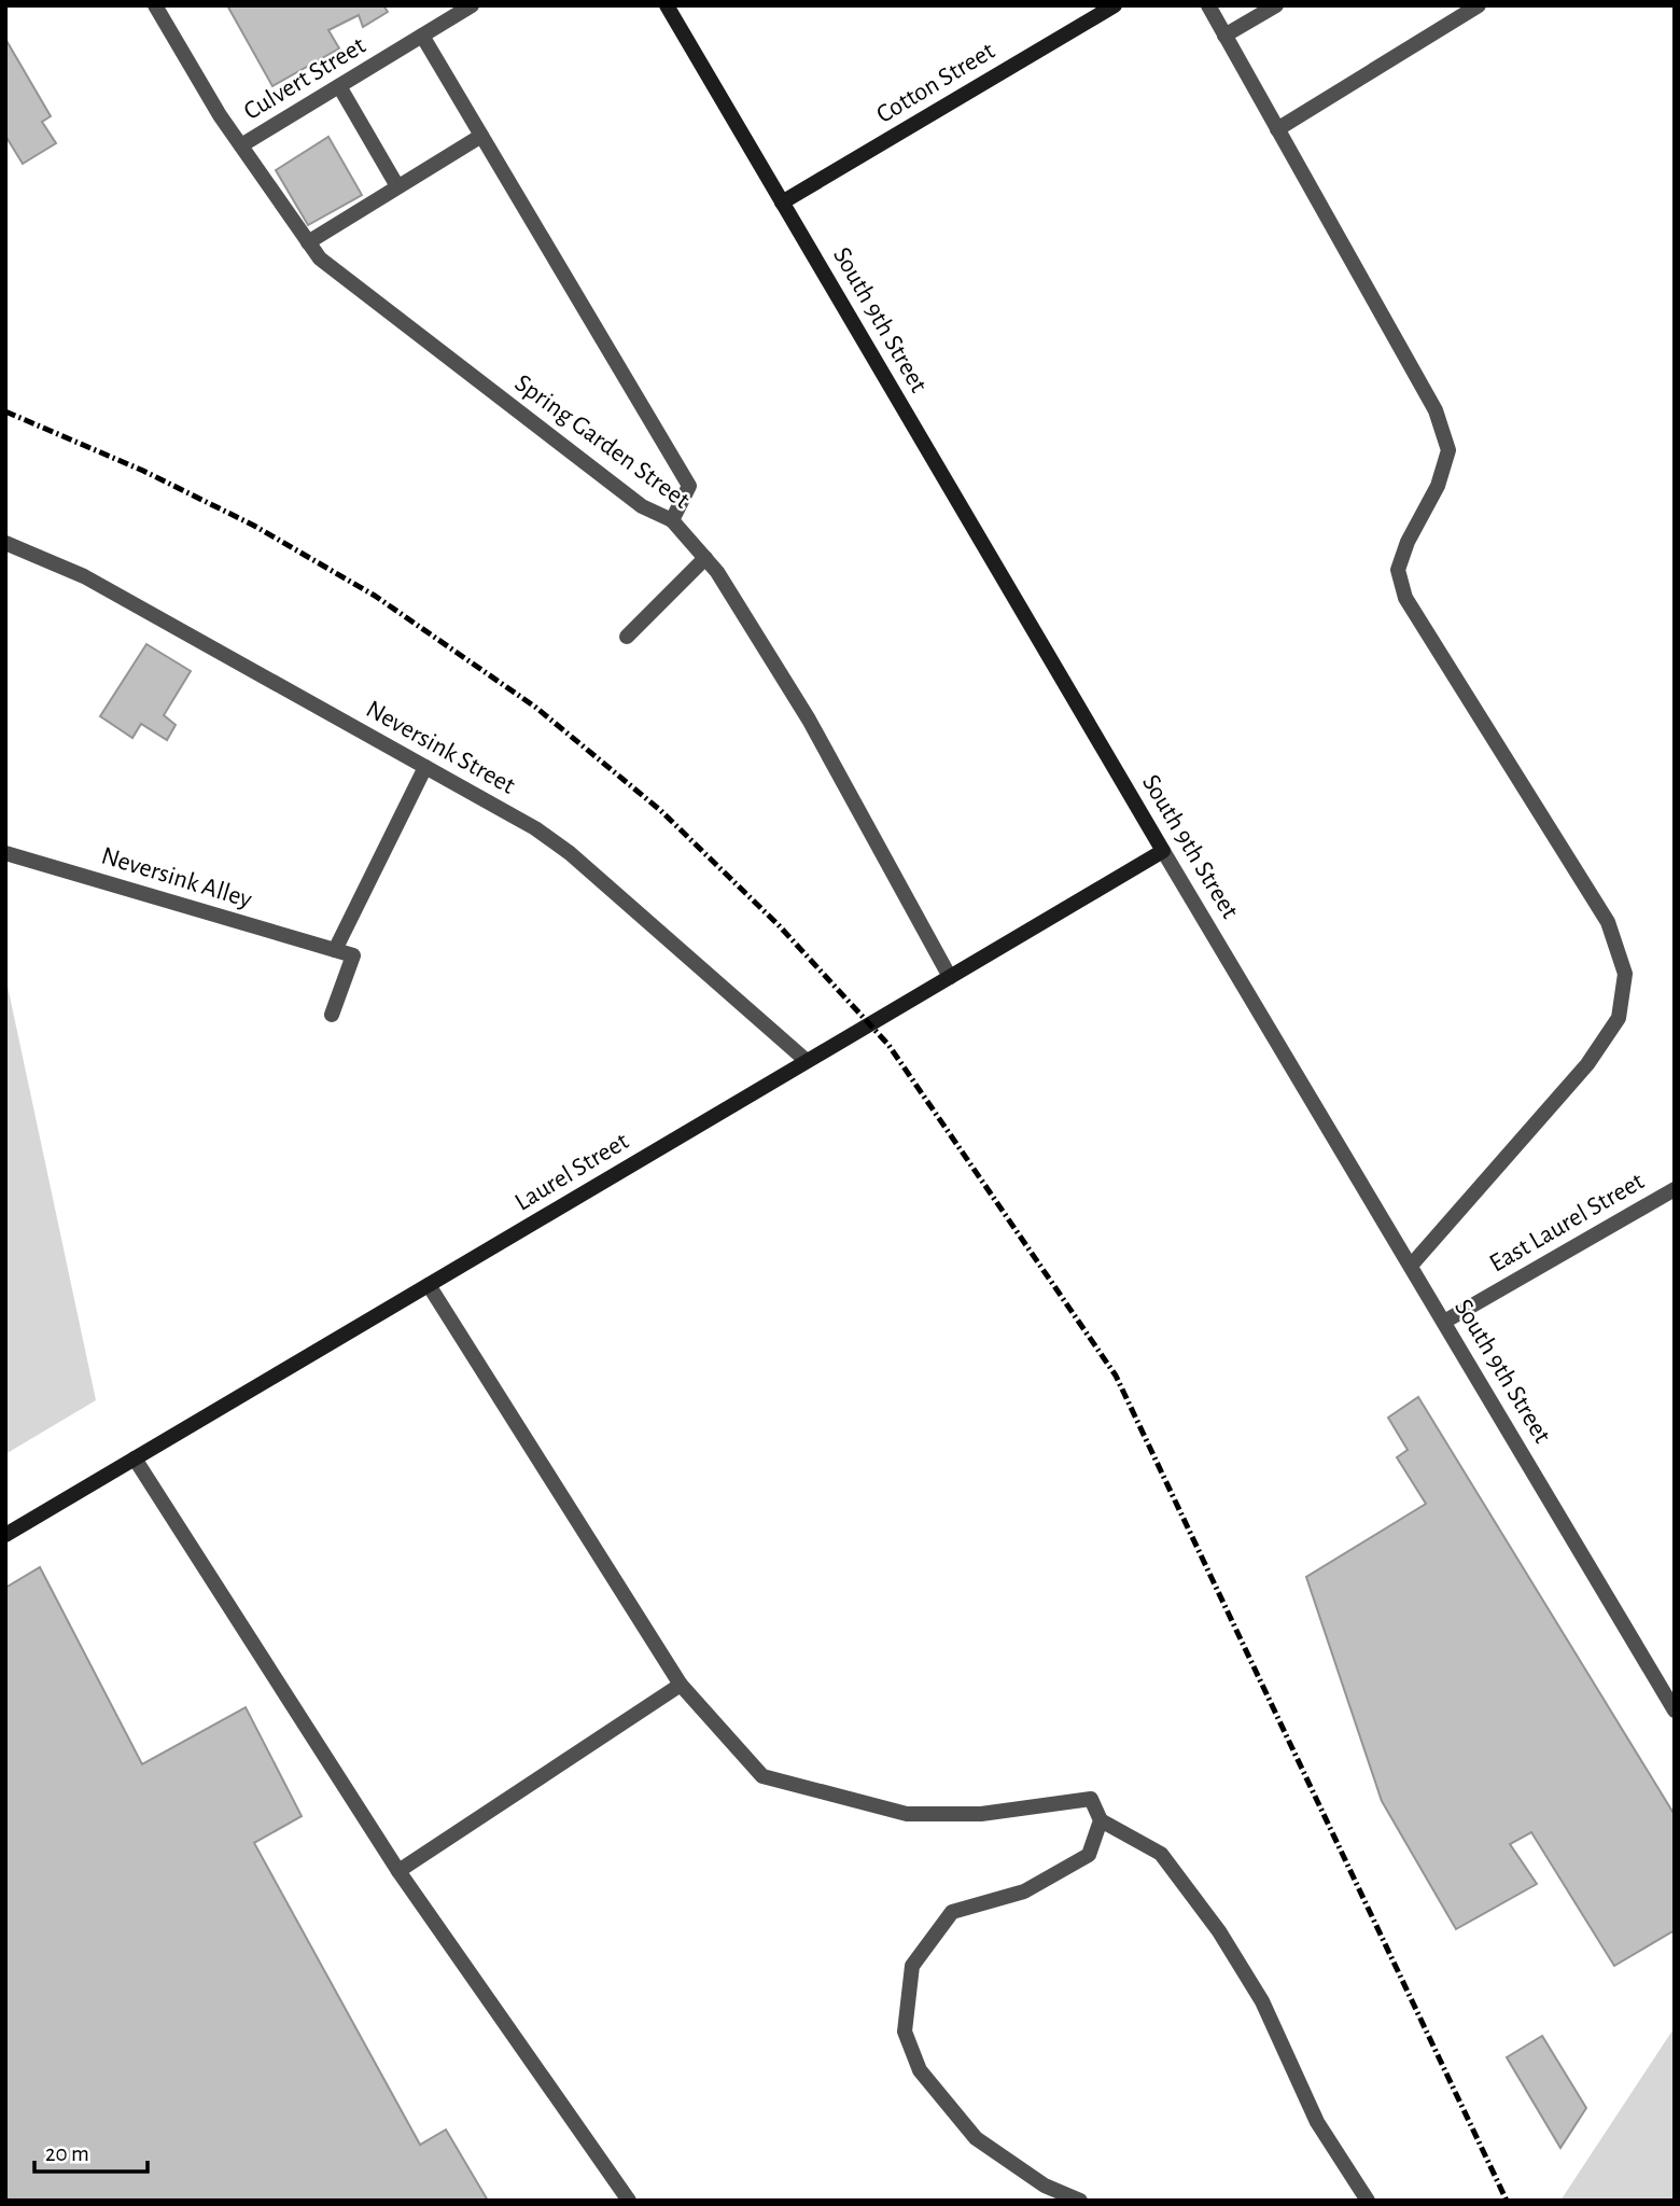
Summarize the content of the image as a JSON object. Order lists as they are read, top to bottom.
{
  "streets": {
    "street": [
      "Culvert Street",
      "Cotton Street",
      "South 9th Street",
      "Spring Garden Street",
      "Neversink Street",
      "Neversink Alley",
      "Laurel Street",
      "East Laurel Street"
    ]
  },
  "crossings": [
    ["Culvert Street", "Spring Garden Street"],
    ["Cotton Street", "South 9th Street"],
    ["South 9th Street", "Laurel Street"],
    ["South 9th Street", "East Laurel Street"],
    ["Spring Garden Street", "Laurel Street"],
    ["Neversink Street", "Laurel Street"]
  ],
  "scale_bar": "20 m"
}
